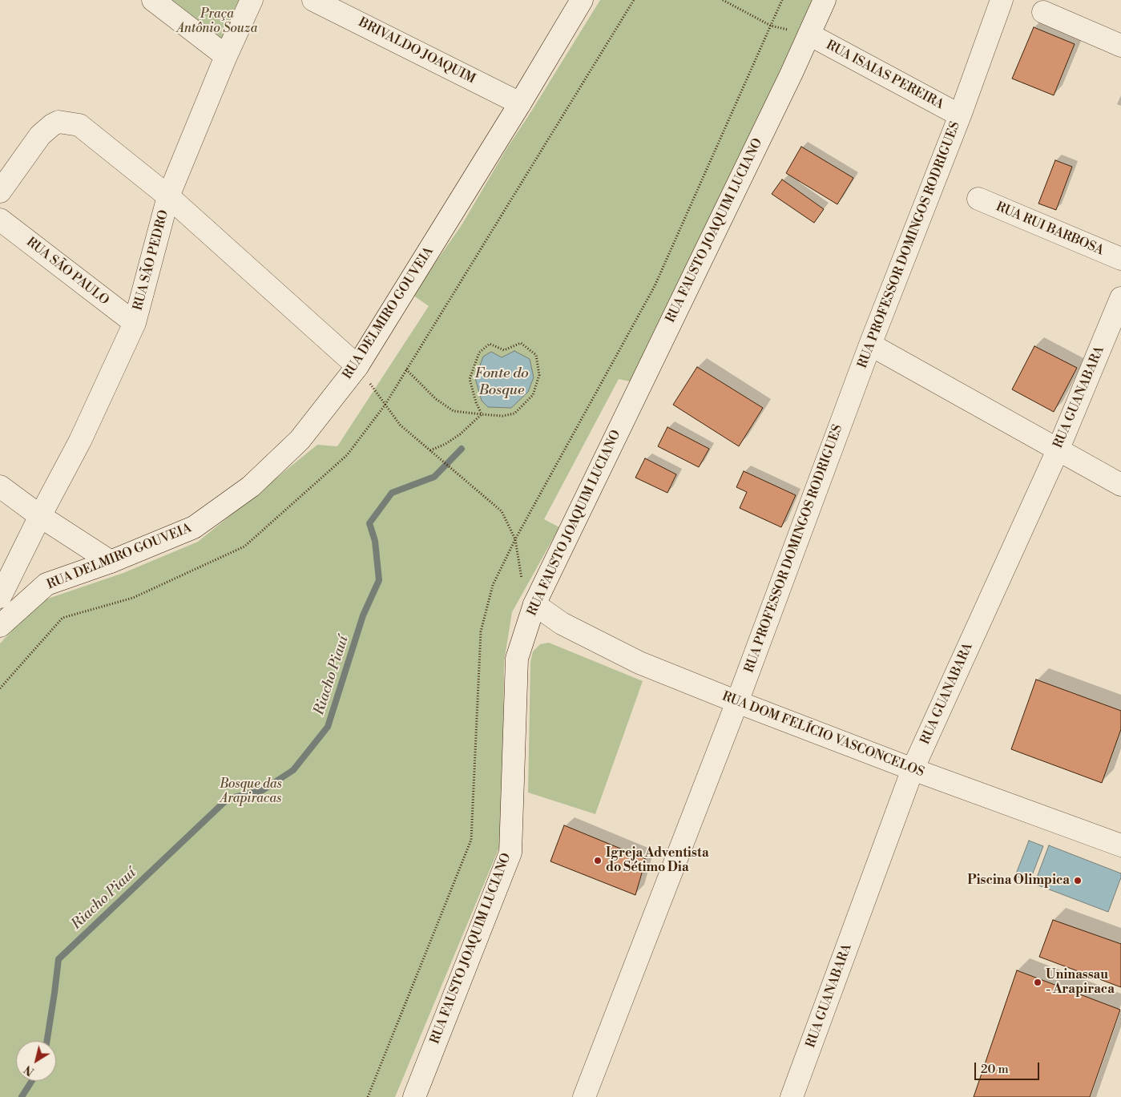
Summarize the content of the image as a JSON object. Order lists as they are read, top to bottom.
{
  "streets": {
    "street": [
      "BRIVALDO JOAQUIM",
      "RUA ISAIAS PEREIRA",
      "RUA RUI BARBOSA",
      "RUA FAUSTO JOAQUIM LUCIANO",
      "RUA PROFESSOR DOMINGOS RODRIGUES",
      "RUA SÃO PEDRO",
      "RUA SÃO PAULO",
      "RUA DELMIRO GOUVEIA",
      "RUA GUANABARA",
      "RUA DOM FELÍCIO VASCONCELOS"
    ]
  },
  "crossings": [
    ["BRIVALDO JOAQUIM", "RUA DELMIRO GOUVEIA"],
    ["RUA ISAIAS PEREIRA", "RUA FAUSTO JOAQUIM LUCIANO"],
    ["RUA ISAIAS PEREIRA", "RUA PROFESSOR DOMINGOS RODRIGUES"],
    ["RUA FAUSTO JOAQUIM LUCIANO", "RUA DOM FELÍCIO VASCONCELOS"],
    ["RUA PROFESSOR DOMINGOS RODRIGUES", "RUA DOM FELÍCIO VASCONCELOS"],
    ["RUA SÃO PEDRO", "RUA SÃO PAULO"],
    ["RUA GUANABARA", "RUA DOM FELÍCIO VASCONCELOS"]
  ],
  "water": ["Fonte do Bosque", "Riacho Piauí"],
  "parks": ["Praça Antônio Souza", "Bosque das Arapiracas"],
  "places": ["Igreja Adventista do Sétimo Dia", "Piscina Olimpica", "Uninassau - Arapiraca"],
  "scale_bar": "20 m",
  "north": "bottom left"
}
